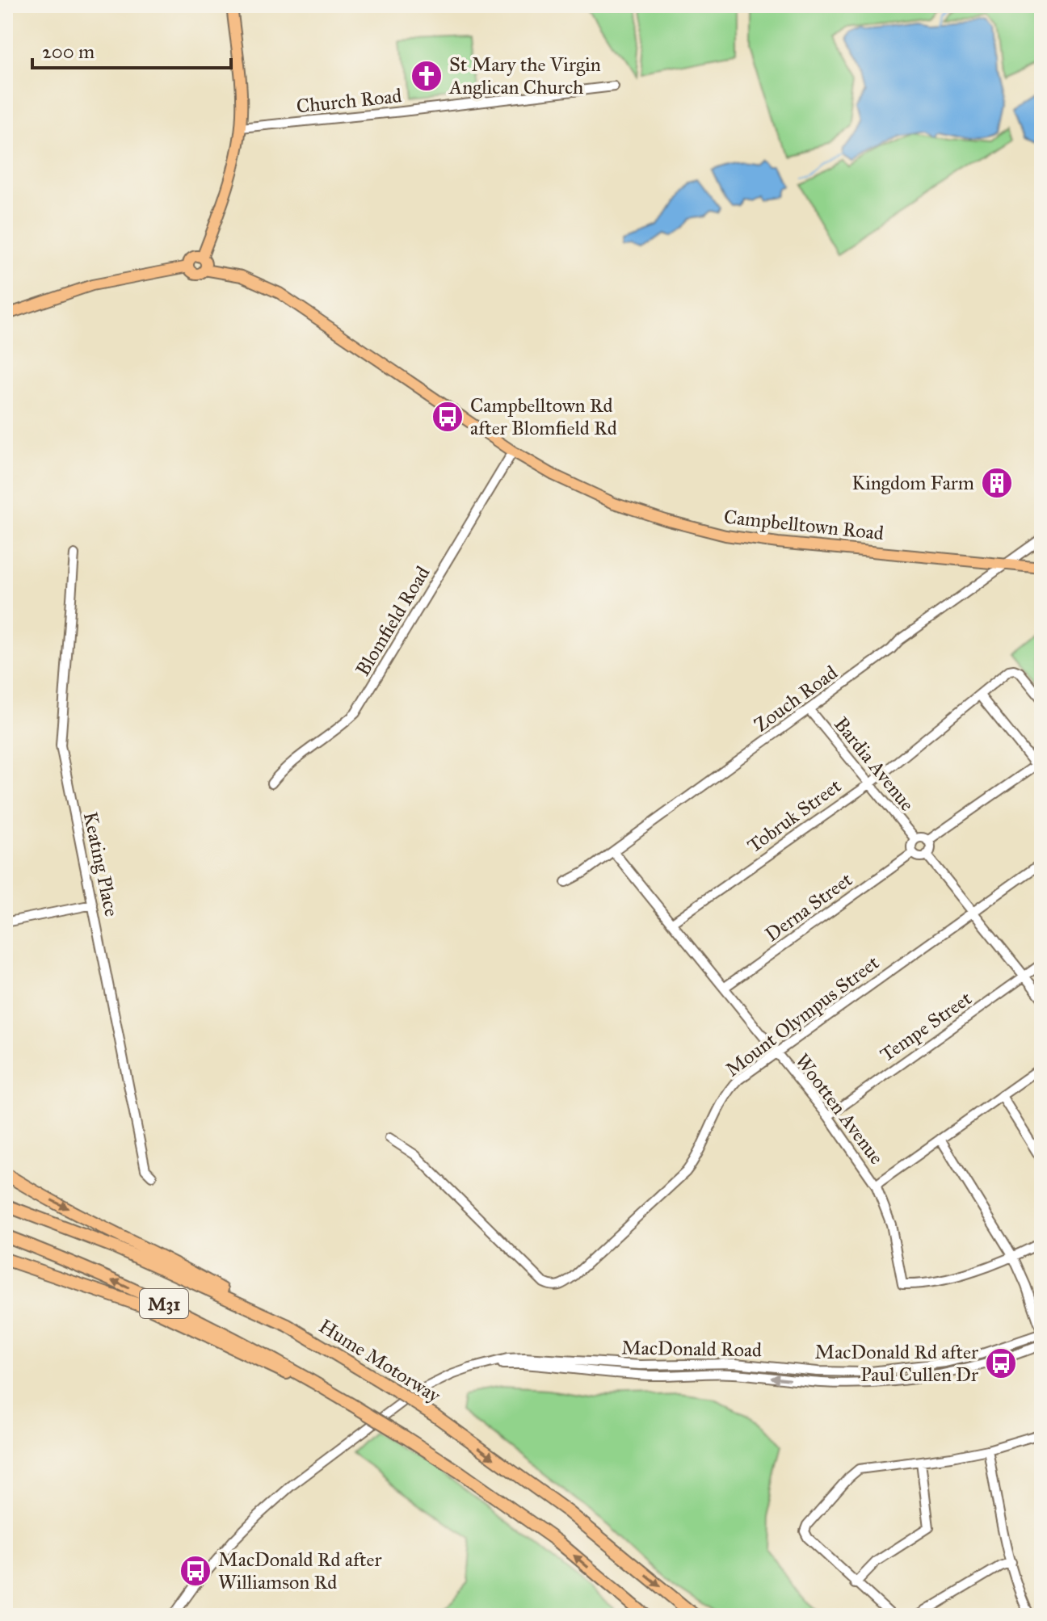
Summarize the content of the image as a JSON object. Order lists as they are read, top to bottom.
{
  "streets": {
    "highway": ["M31", "Hume Motorway"],
    "main road": ["Campbelltown Road"],
    "street": [
      "Church Road",
      "Blomfield Road",
      "Zouch Road",
      "Bardia Avenue",
      "Tobruk Street",
      "Keating Place",
      "Derna Street",
      "Mount Olympus Street",
      "Tempe Street",
      "Wootten Avenue",
      "MacDonald Road"
    ]
  },
  "crossings": [
    ["Campbelltown Road", "Blomfield Road"],
    ["Campbelltown Road", "Zouch Road"],
    ["Zouch Road", "Bardia Avenue"],
    ["Zouch Road", "Wootten Avenue"],
    ["Bardia Avenue", "Tobruk Street"],
    ["Bardia Avenue", "Derna Street"],
    ["Tobruk Street", "Wootten Avenue"],
    ["Derna Street", "Wootten Avenue"],
    ["Mount Olympus Street", "Wootten Avenue"],
    ["Tempe Street", "Wootten Avenue"]
  ],
  "places": {
    "church": ["St Mary the Virgin Anglican Church"],
    "bus stop": ["Campbelltown Rd after Blomfield Rd", "MacDonald Rd after Paul Cullen Dr", "MacDonald Rd after Williamson Rd"],
    "building": ["Kingdom Farm"]
  },
  "scale_bar": "200 m"
}
